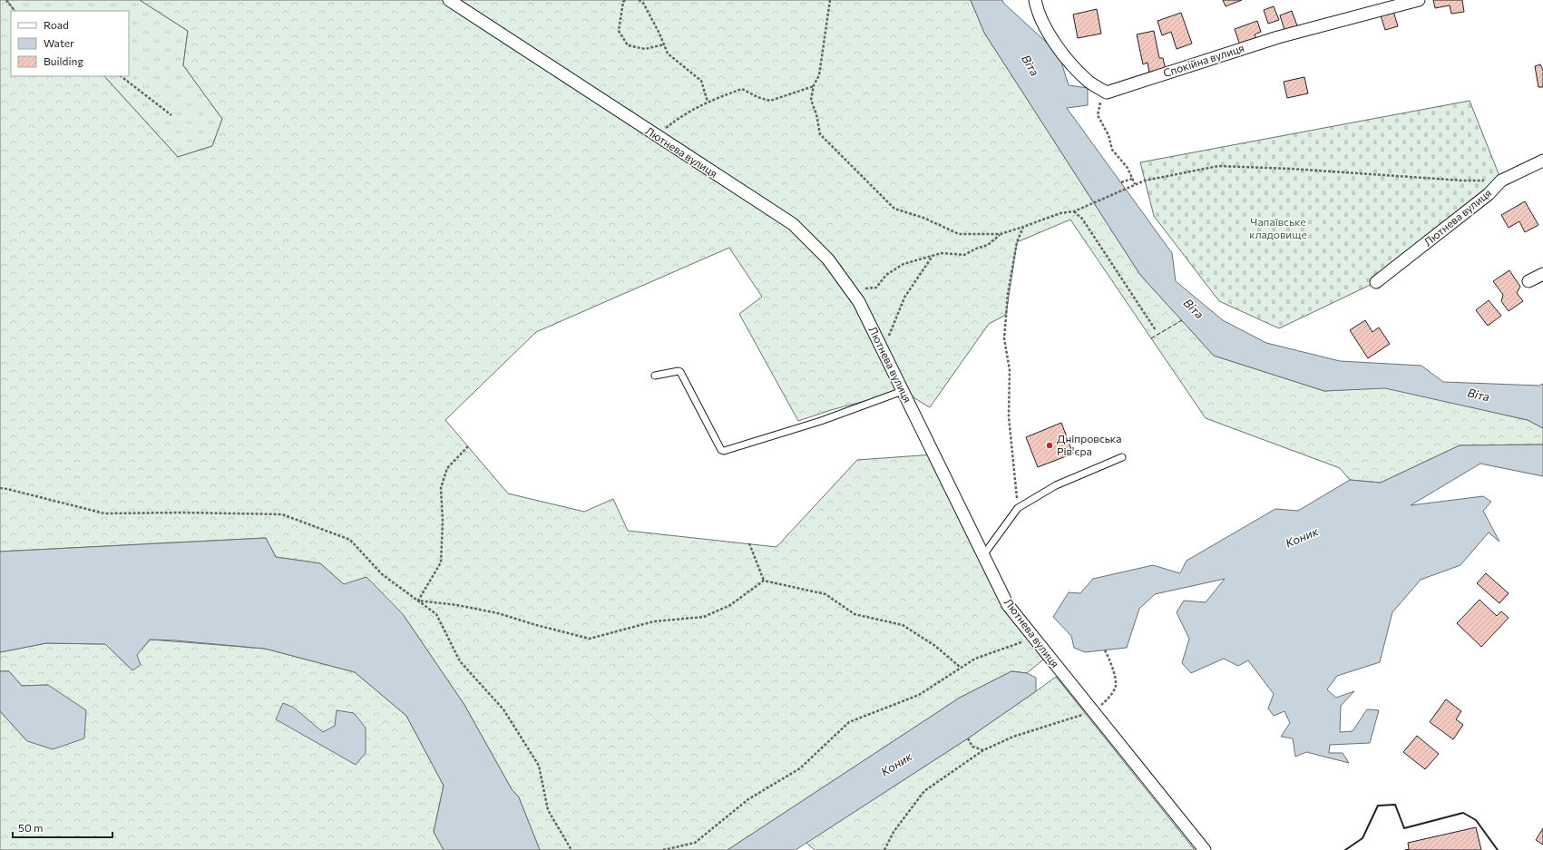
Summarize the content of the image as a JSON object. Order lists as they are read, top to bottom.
{
  "streets": {
    "street": ["Спокійна вулиця", "Лютнева вулиця"]
  },
  "water": ["Віта", "Коник"],
  "parks": ["Чапаївське кладовище"],
  "places": ["Дніпровська Рів'єра"],
  "legend": ["Road", "Water", "Building"],
  "scale_bar": "50 m"
}
